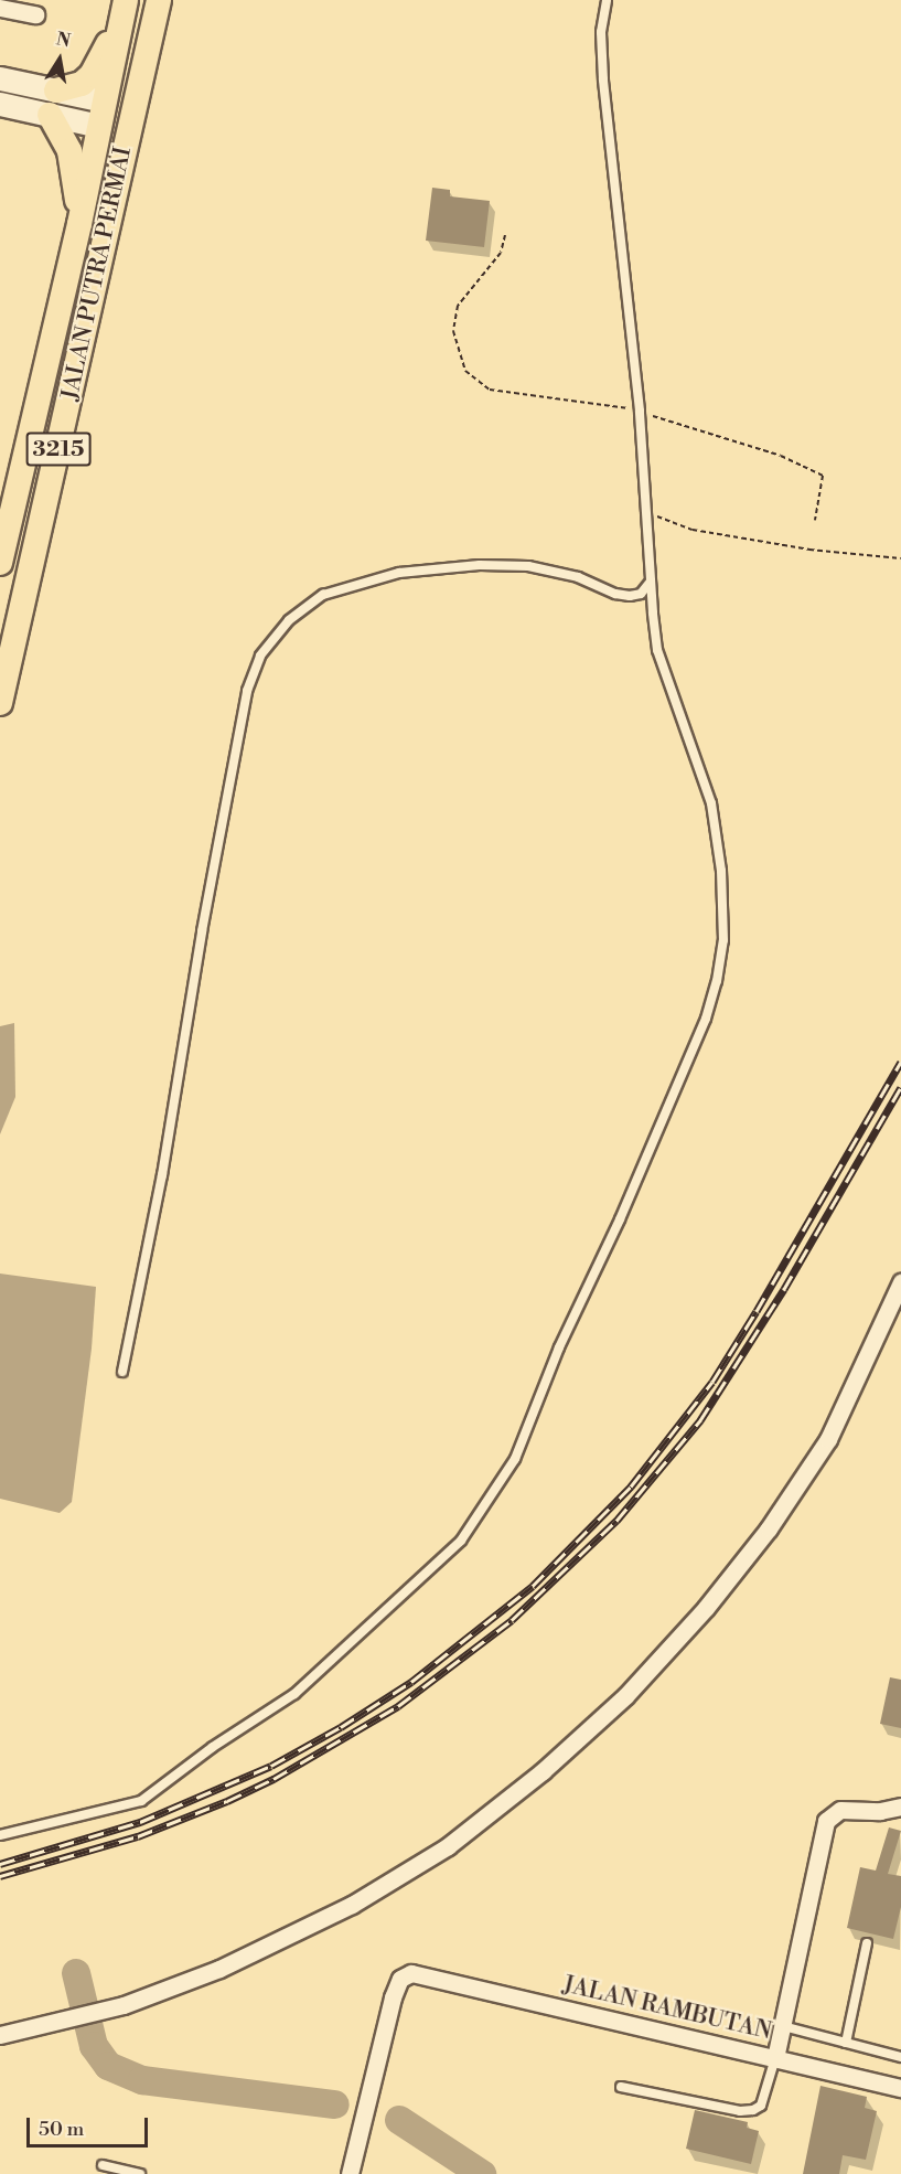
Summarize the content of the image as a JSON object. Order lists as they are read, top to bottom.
{
  "streets": {
    "main road": ["JALAN PUTRA PERMAI", "3215"],
    "street": ["JALAN RAMBUTAN"]
  },
  "scale_bar": "50 m",
  "north": "top"
}
